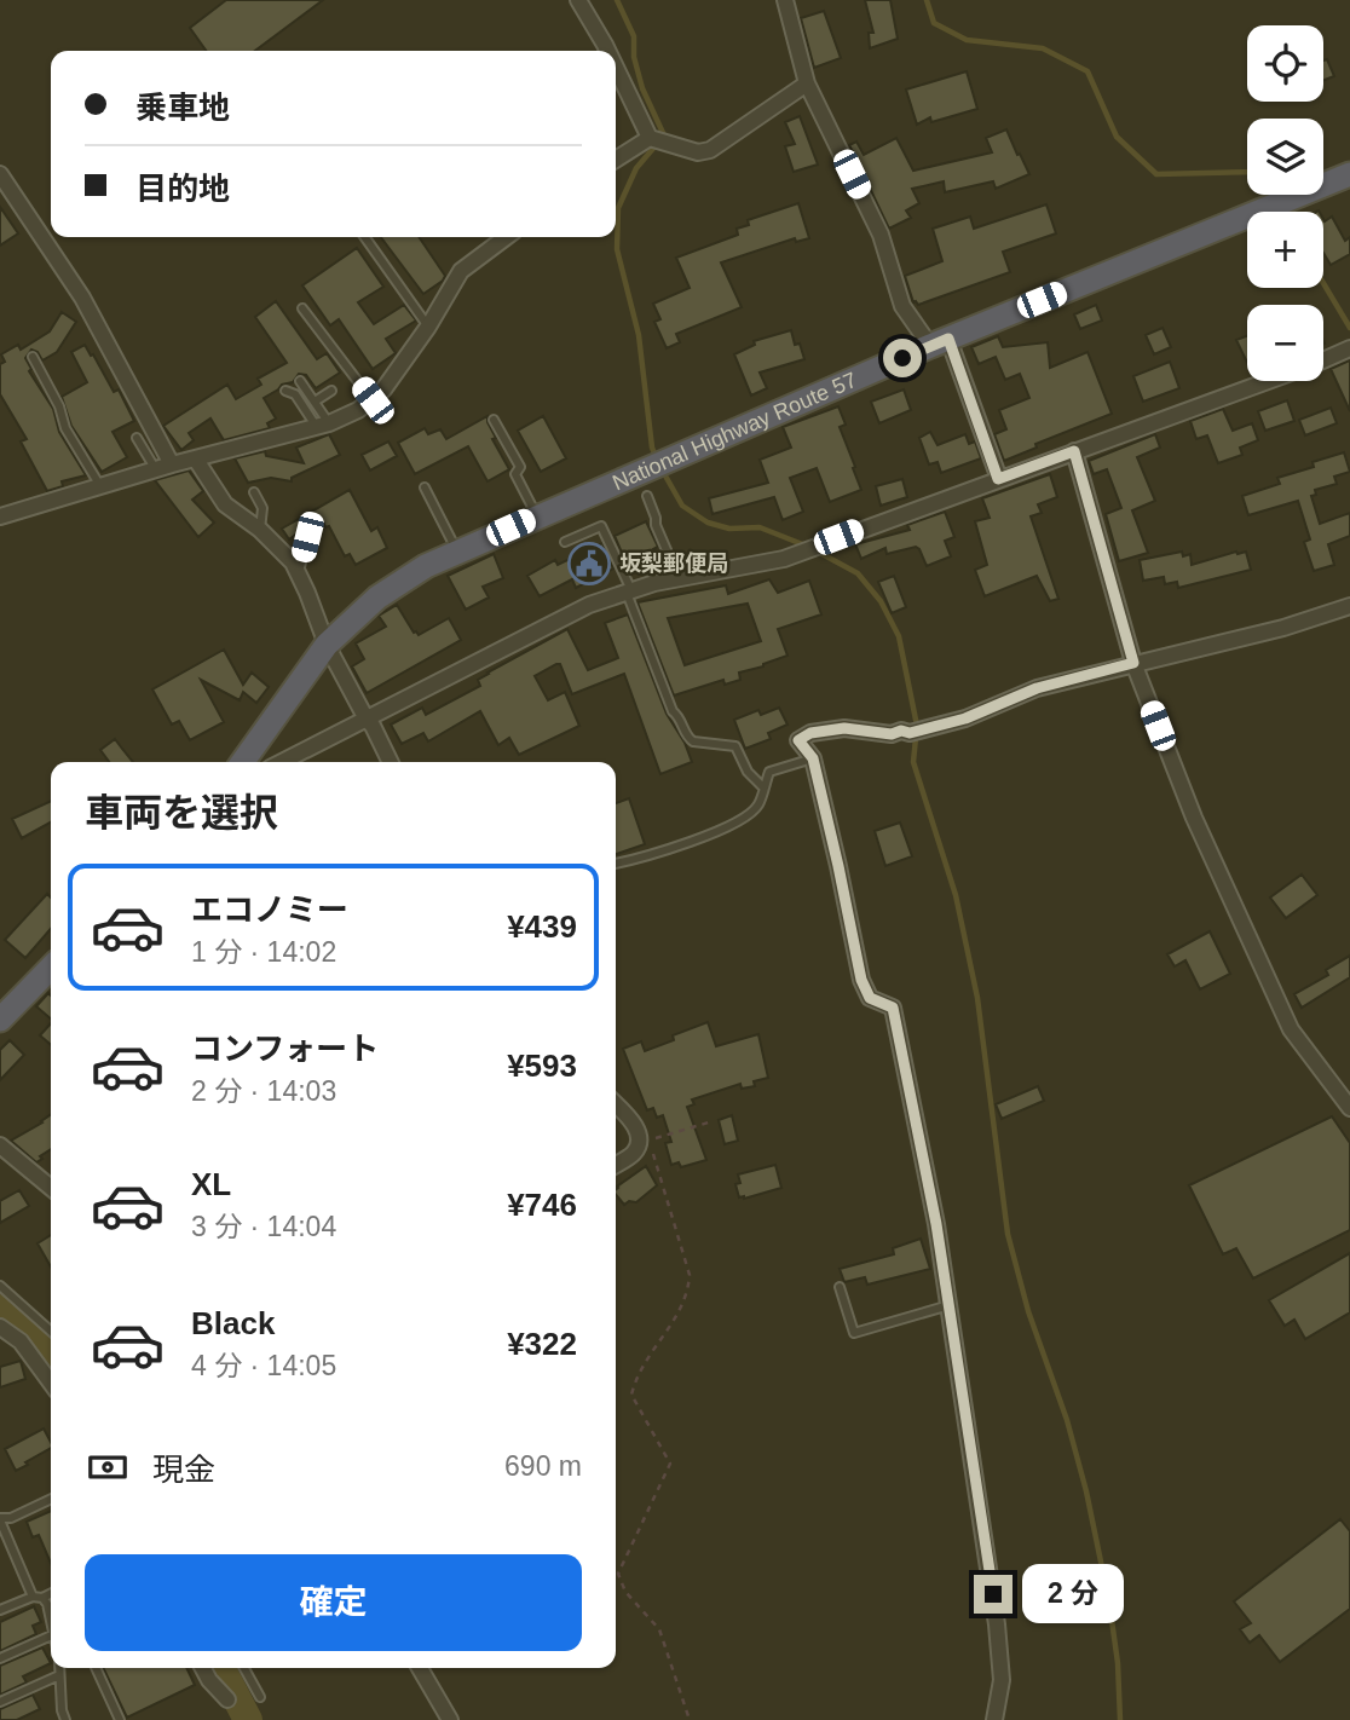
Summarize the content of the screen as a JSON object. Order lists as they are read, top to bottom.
{
  "streets": {
    "highway": ["National Highway Route 57"]
  },
  "places": {
    "public building": ["坂梨郵便局"]
  },
  "page": {
    "map_buttons": ["+", "−"],
    "banner": ["乗車地", "目的地"],
    "heading": "車両を選択",
    "list": [
      {
        "name": "エコノミー",
        "note": "1 分 · 14:02",
        "value": "¥439"
      },
      {
        "name": "コンフォート",
        "note": "2 分 · 14:03",
        "value": "¥593"
      },
      {
        "name": "XL",
        "note": "3 分 · 14:04",
        "value": "¥746"
      },
      {
        "name": "Black",
        "note": "4 分 · 14:05",
        "value": "¥322"
      }
    ],
    "pay": ["現金", "690 m"],
    "buttons": "確定",
    "bubble": "2 分"
  }
}
